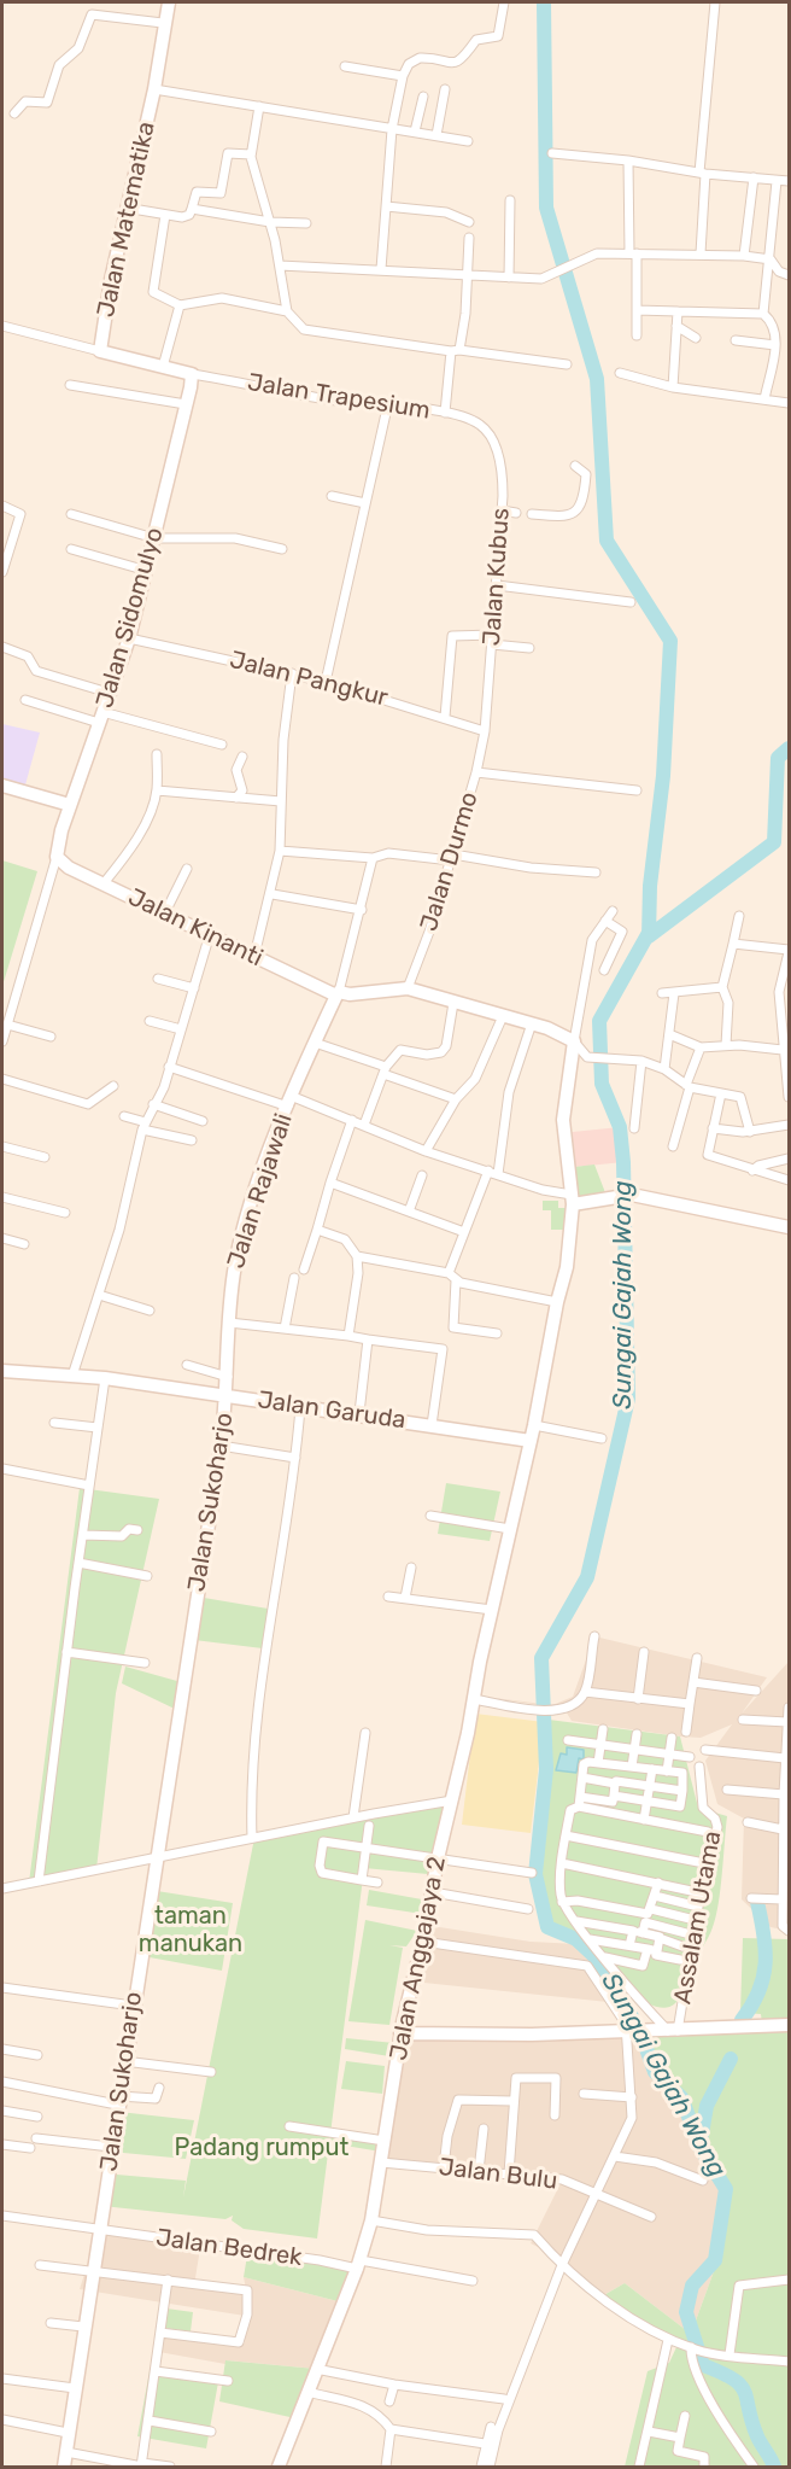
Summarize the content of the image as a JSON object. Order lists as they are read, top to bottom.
{
  "streets": {
    "main road": [
      "Jalan Matematika",
      "Jalan Sidomulyo",
      "Jalan Kinanti",
      "Jalan Rajawali",
      "Jalan Garuda",
      "Jalan Sukoharjo",
      "Jalan Anggajaya 2"
    ],
    "street": [
      "Jalan Trapesium",
      "Jalan Kubus",
      "Jalan Pangkur",
      "Jalan Durmo",
      "Assalam Utama",
      "Jalan Bulu",
      "Jalan Bedrek"
    ]
  },
  "crossings": [
    ["Jalan Trapesium", "Jalan Kubus"],
    ["Jalan Trapesium", "Jalan Sidomulyo"],
    ["Jalan Kubus", "Jalan Pangkur"],
    ["Jalan Kubus", "Jalan Durmo"],
    ["Jalan Sidomulyo", "Jalan Pangkur"],
    ["Jalan Sidomulyo", "Jalan Kinanti"],
    ["Jalan Pangkur", "Jalan Durmo"],
    ["Jalan Kinanti", "Jalan Rajawali"],
    ["Jalan Rajawali", "Jalan Garuda"],
    ["Jalan Rajawali", "Jalan Sukoharjo"],
    ["Jalan Garuda", "Jalan Sukoharjo"],
    ["Jalan Garuda", "Jalan Anggajaya 2"],
    ["Jalan Sukoharjo", "Jalan Bedrek"],
    ["Jalan Anggajaya 2", "Jalan Bulu"],
    ["Jalan Anggajaya 2", "Jalan Bedrek"]
  ],
  "water": ["Sungai Gajah Wong"],
  "parks": ["taman manukan", "Padang rumput"]
}
